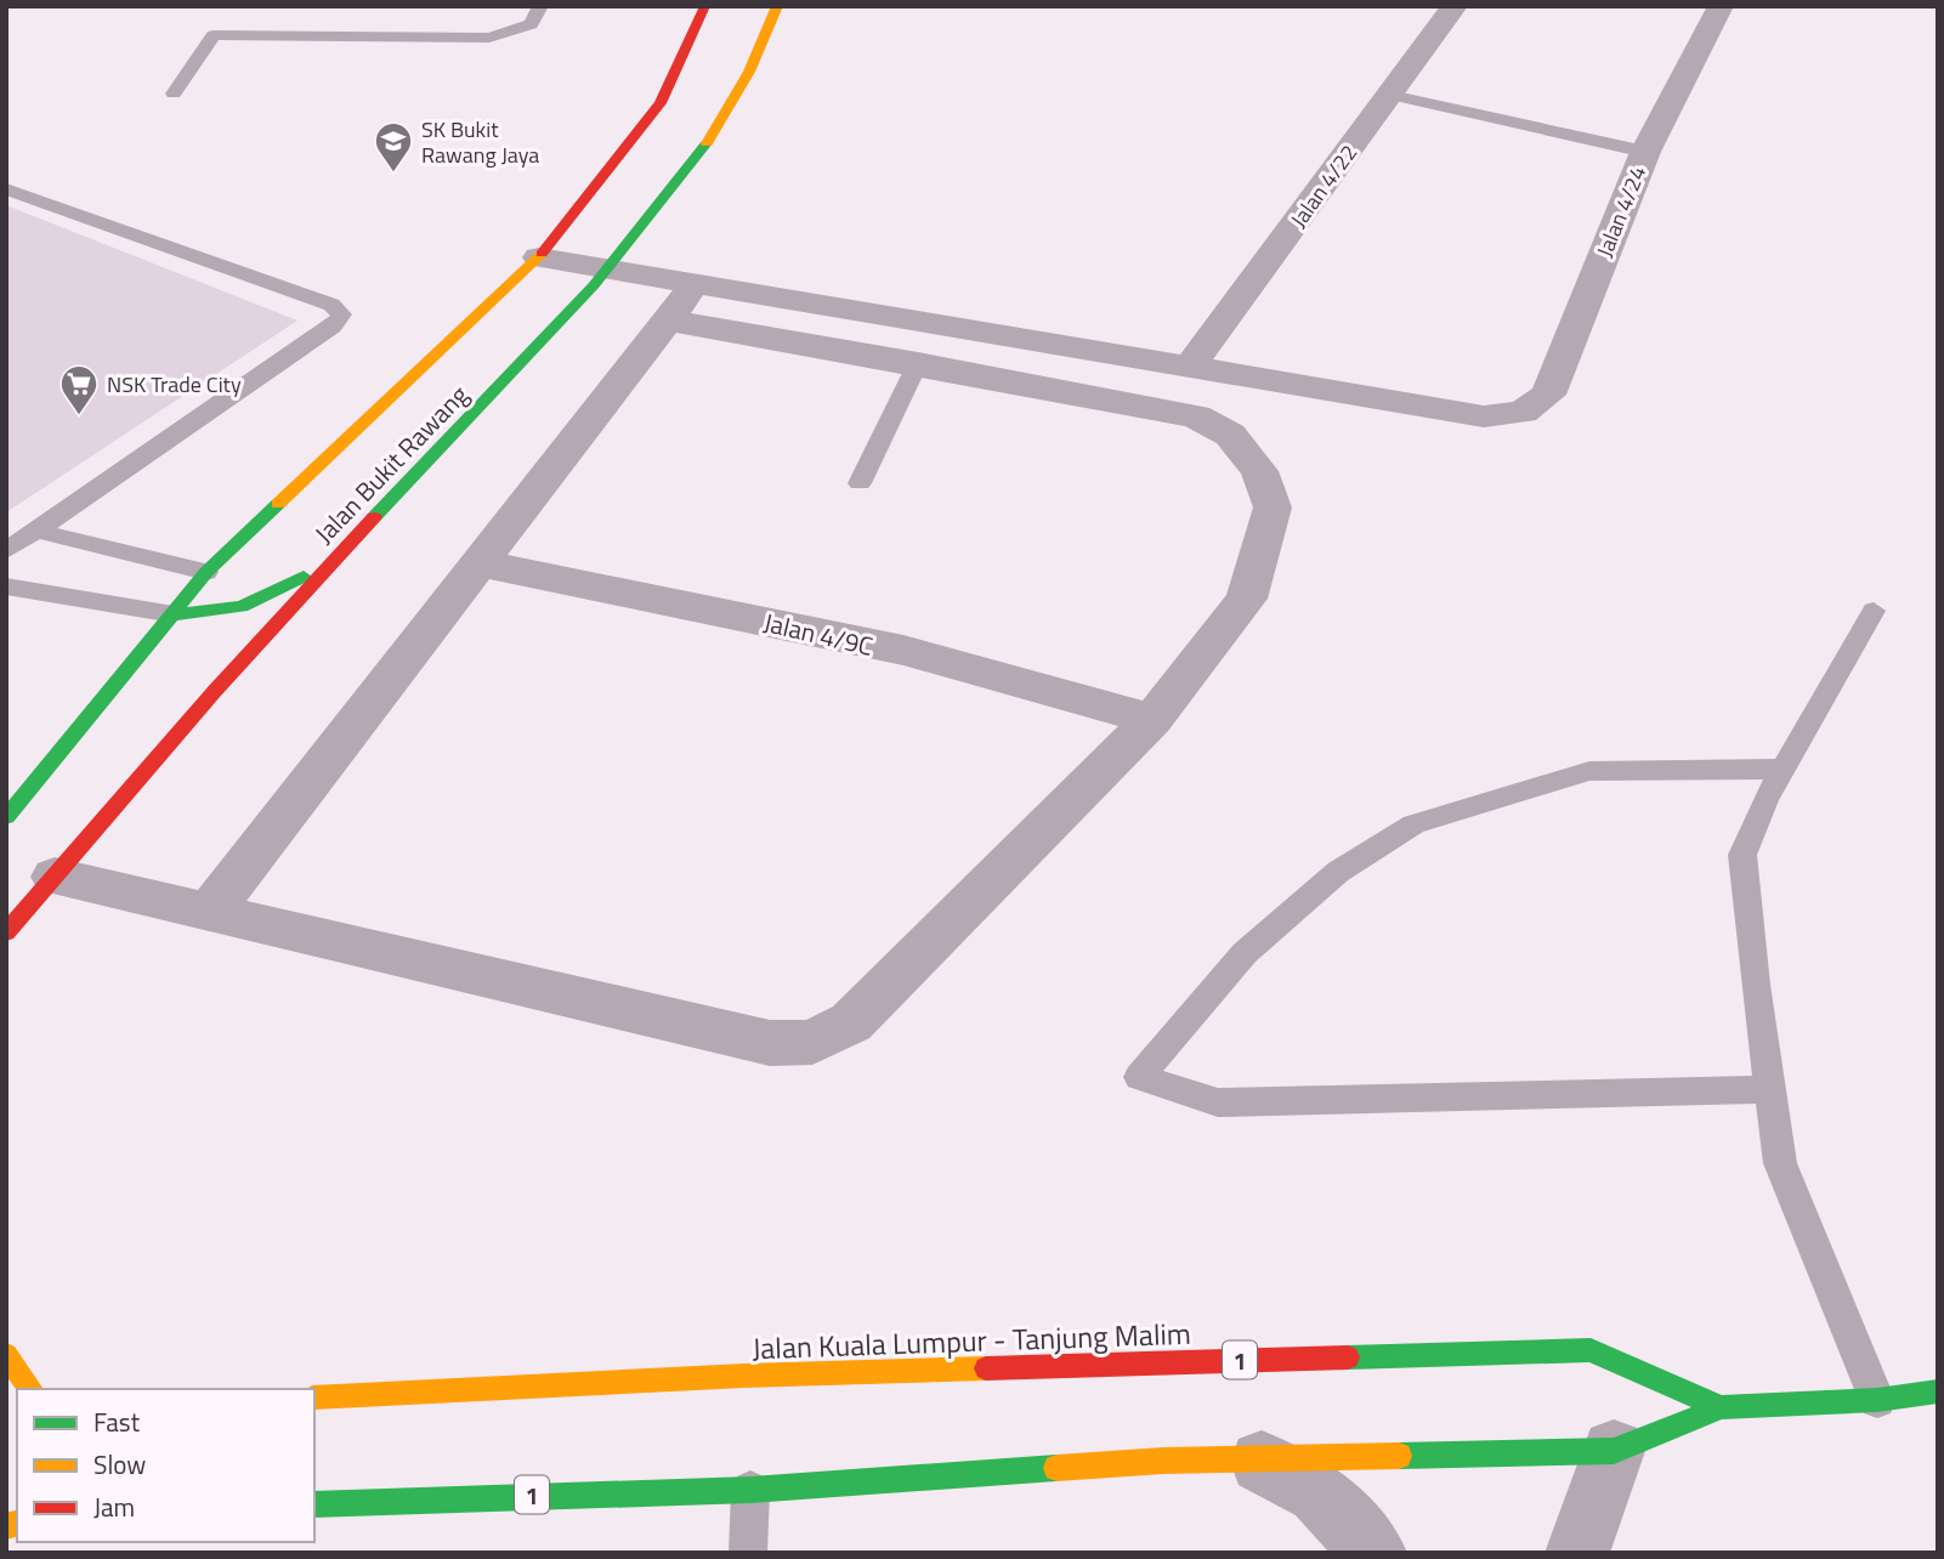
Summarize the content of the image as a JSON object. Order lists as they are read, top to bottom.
{
  "streets": {
    "street": [
      "Jalan 4/22",
      "Jalan 4/24",
      "Jalan Bukit Rawang",
      "Jalan 4/9C",
      "Jalan Kuala Lumpur - Tanjung Malim",
      "1"
    ]
  },
  "crossings": [
    ["Jalan 4/22", "Jalan 4/24"]
  ],
  "places": {
    "school or university": ["SK Bukit Rawang Jaya"],
    "supermarket": ["NSK Trade City"]
  },
  "legend": ["Fast", "Slow", "Jam"]
}
